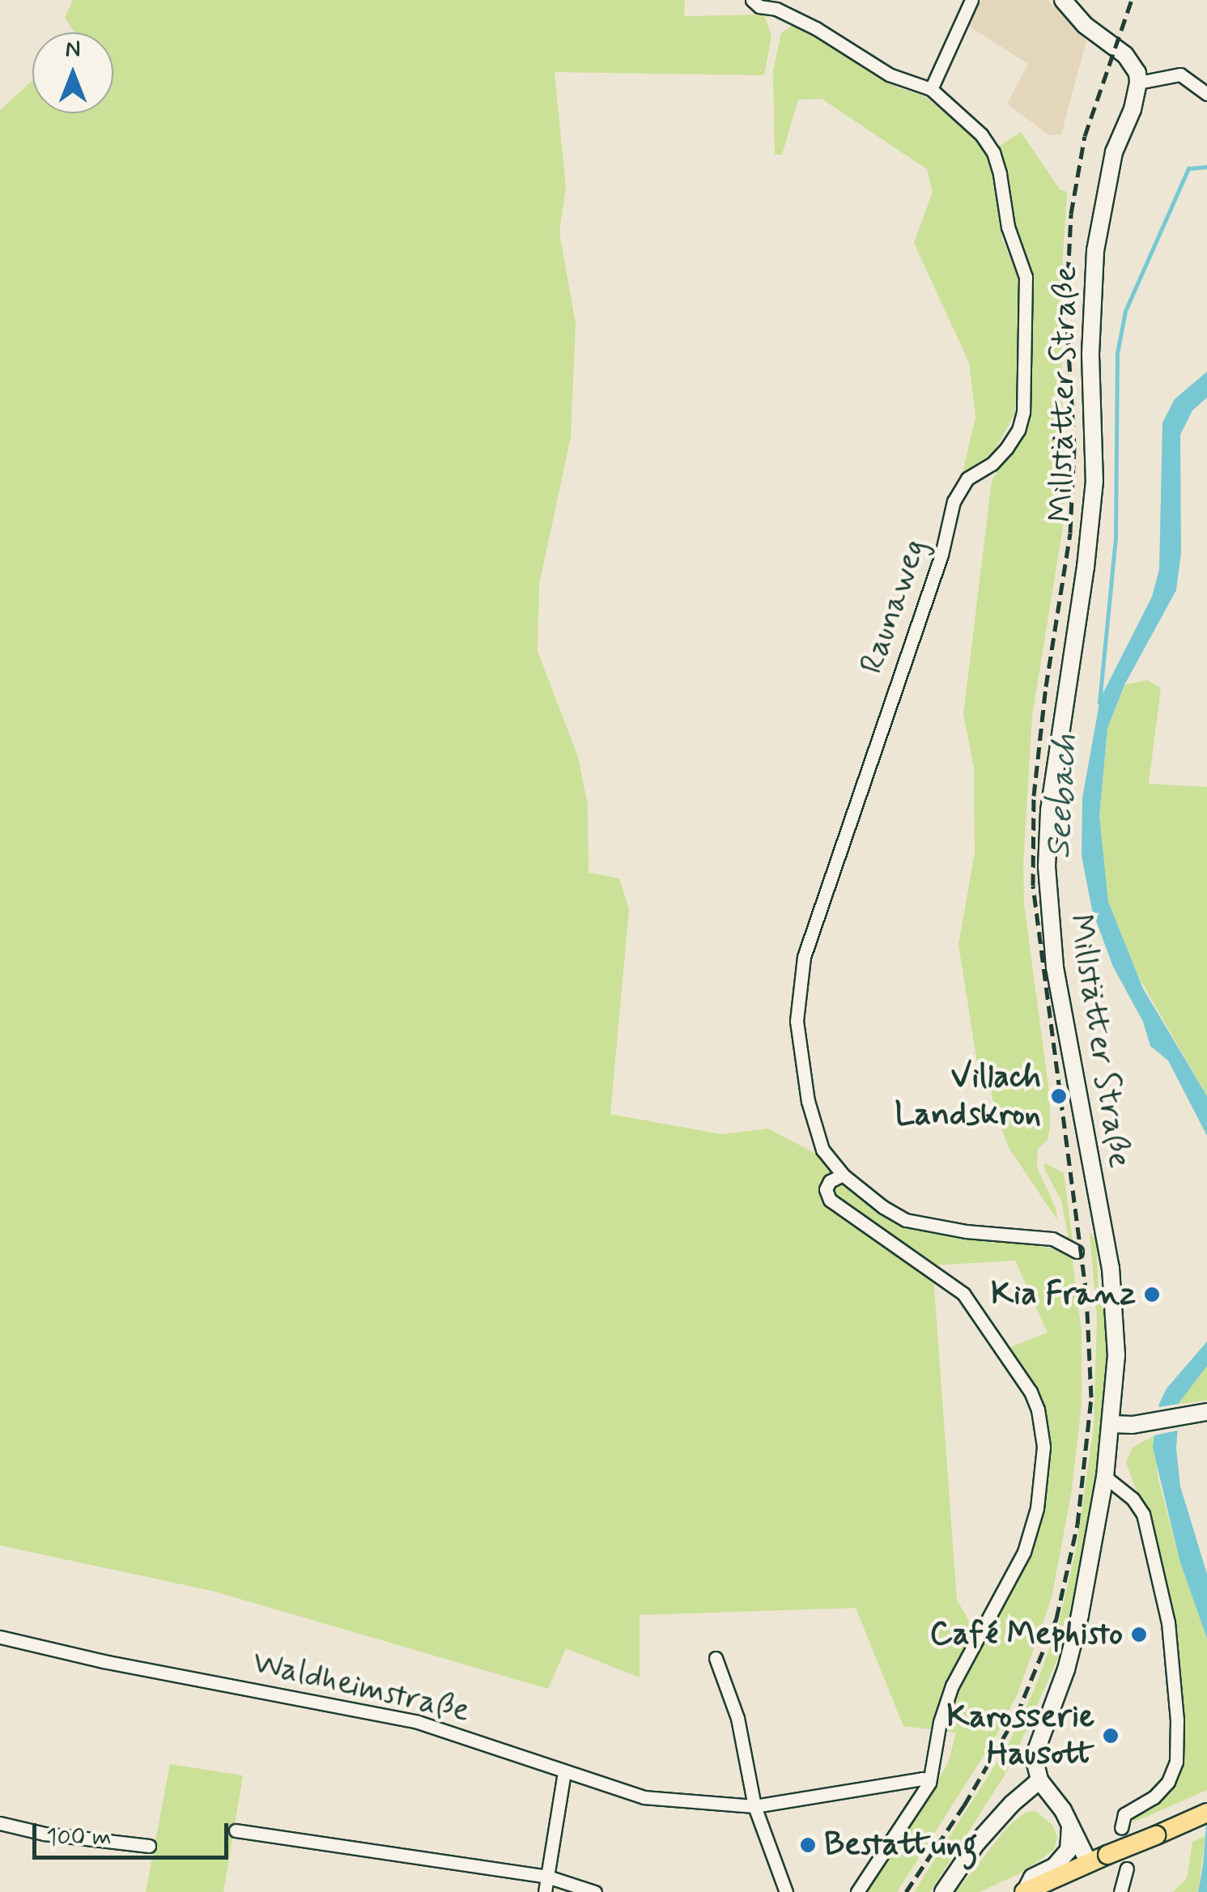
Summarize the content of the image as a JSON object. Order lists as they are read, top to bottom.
{
  "streets": {
    "street": ["Millstätter Straße", "Raunaweg", "Waldheimstraße"]
  },
  "water": ["Seebach"],
  "places": [
    "Villach Landskron",
    "Kia Franz",
    "Café Mephisto",
    "Karosserie Hausott",
    "Bestattung"
  ],
  "scale_bar": "100 m",
  "north": "top"
}
